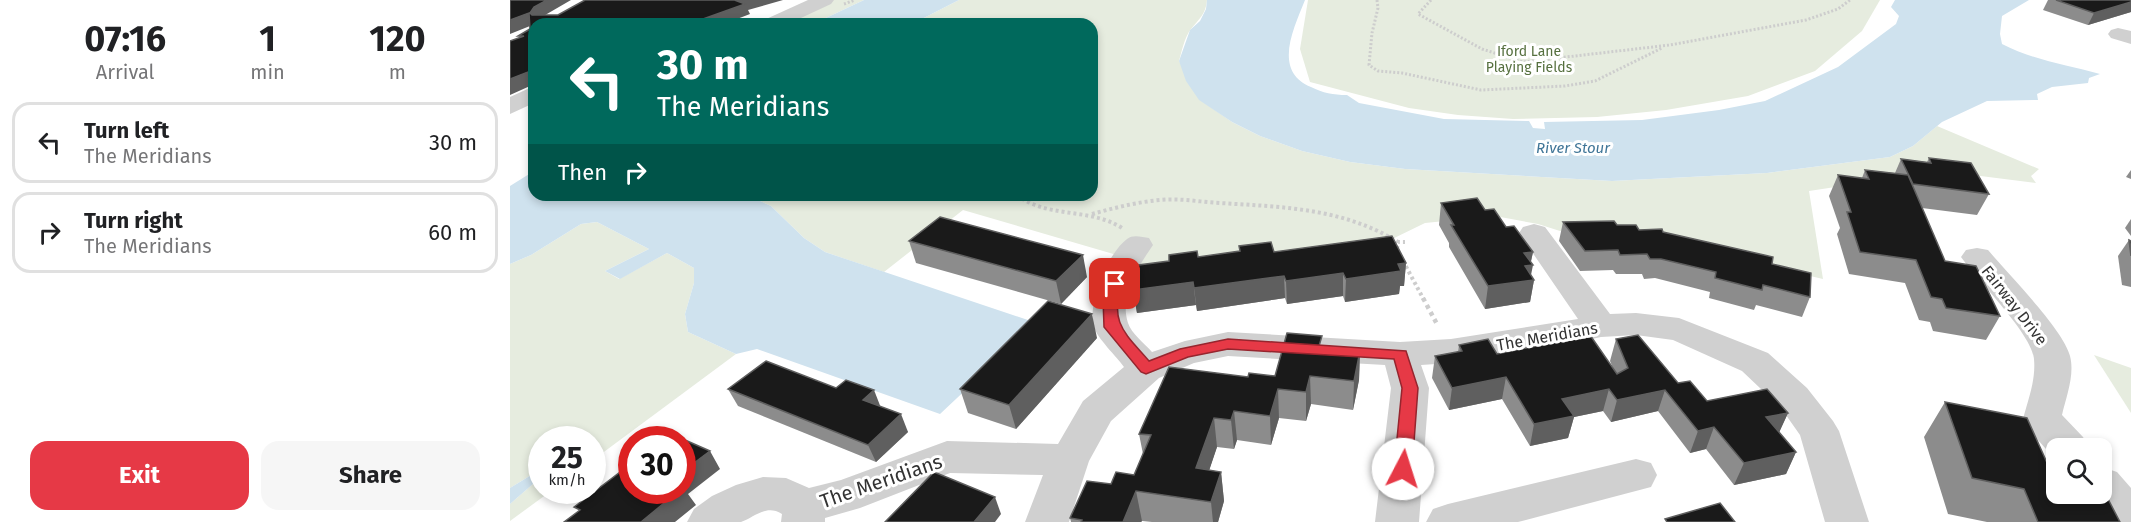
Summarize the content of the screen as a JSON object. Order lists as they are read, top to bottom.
{
  "streets": {
    "street": ["Fairway Drive", "The Meridians"]
  },
  "water": ["River Stour"],
  "parks": ["Iford Lane Playing Fields"],
  "page": {
    "eta": [
      "07:16",
      "Arrival",
      "1",
      "min",
      "120",
      "m"
    ],
    "turn": ["30 m", "The Meridians"],
    "list": [
      {
        "name": "Turn left",
        "note": "The Meridians",
        "value": "30 m"
      },
      {
        "name": "Turn right",
        "note": "The Meridians",
        "value": "60 m"
      }
    ],
    "then": "Then",
    "speed": "25 km/h",
    "limit": "30",
    "buttons": ["Exit", "Share"]
  }
}
